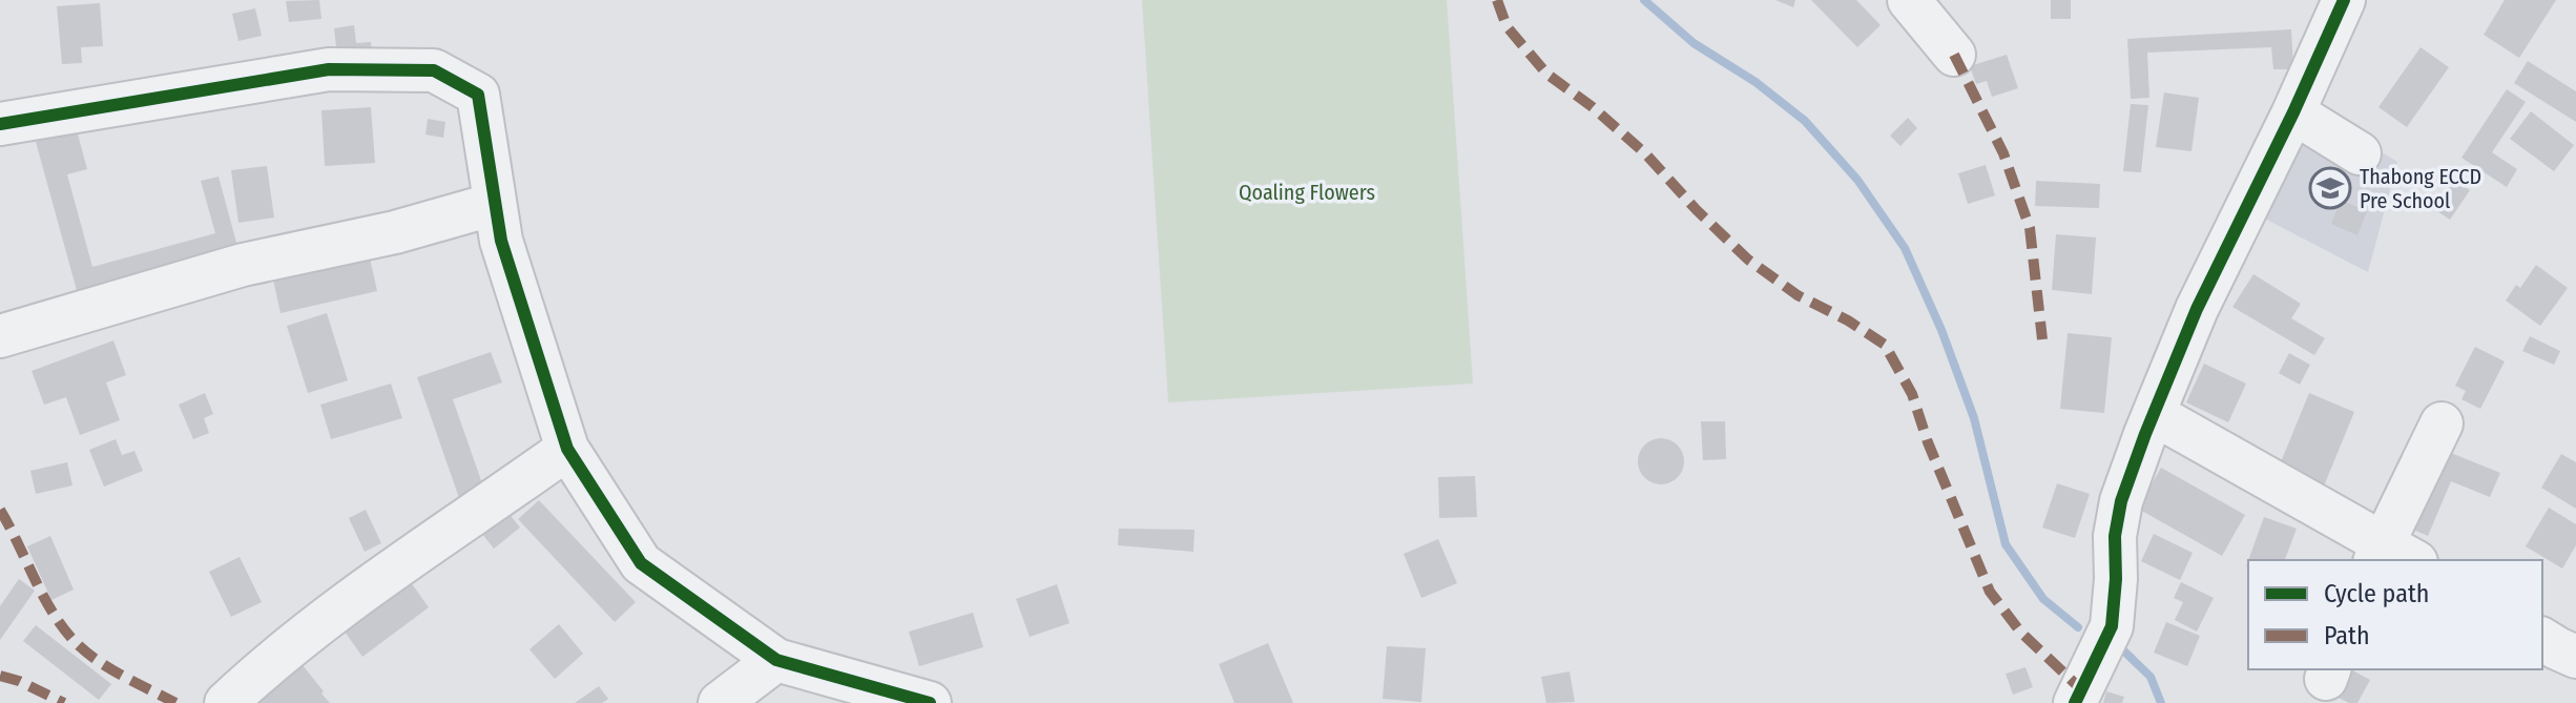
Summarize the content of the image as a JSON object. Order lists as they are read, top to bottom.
{
  "parks": ["Qoaling Flowers"],
  "places": {
    "school or university": ["Thabong ECCD Pre School"]
  },
  "legend": ["Cycle path", "Path"]
}
